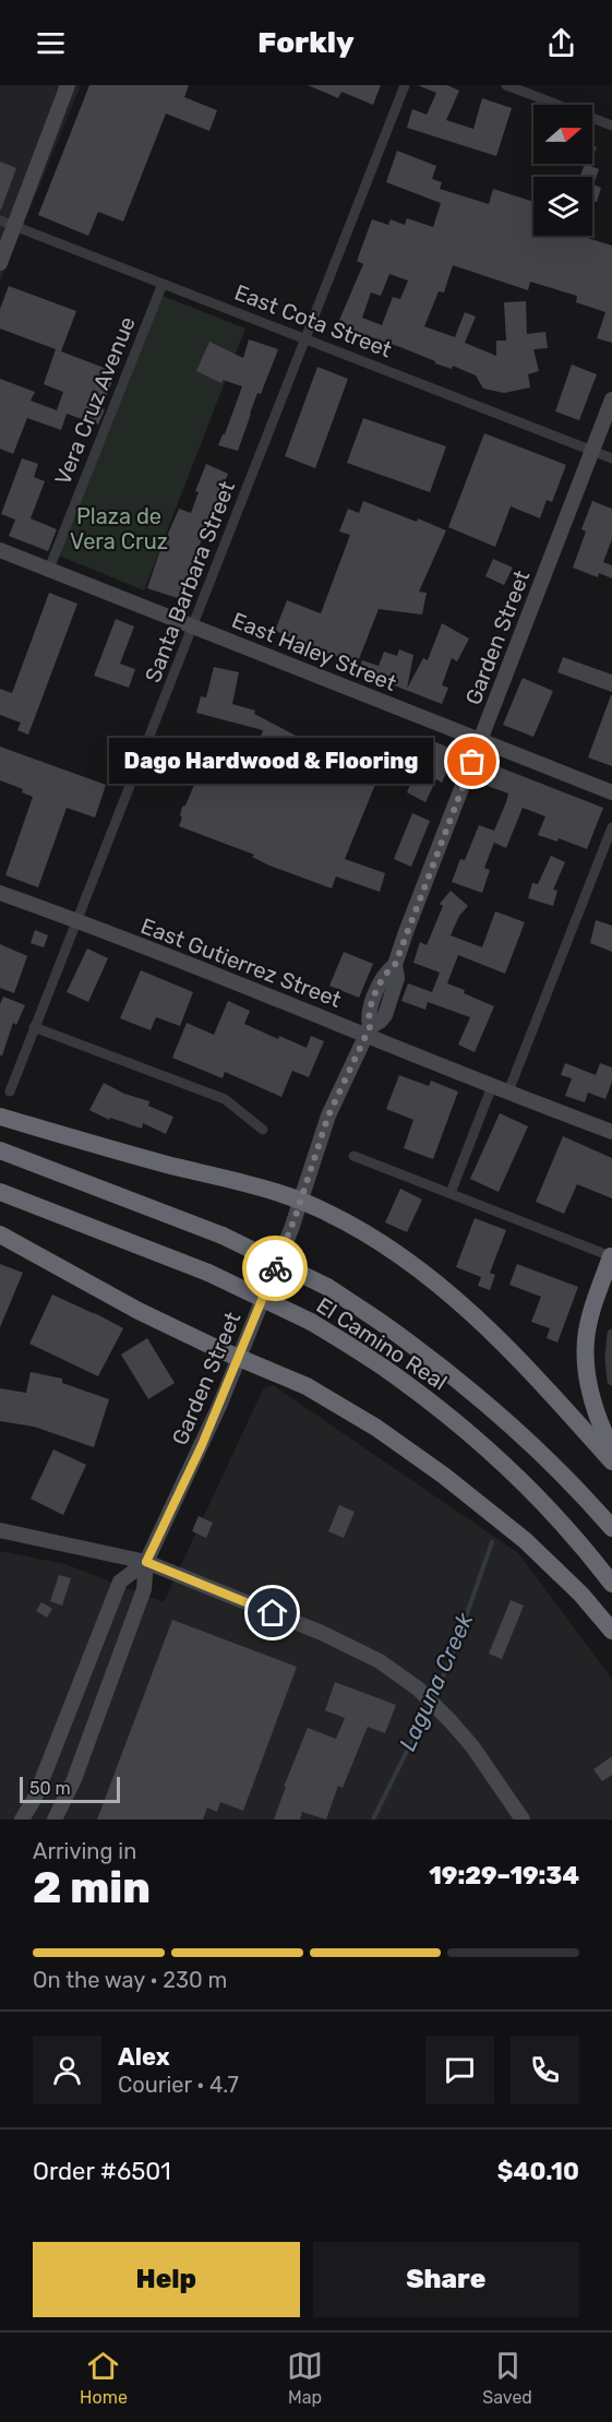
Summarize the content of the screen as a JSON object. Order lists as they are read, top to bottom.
{
  "streets": {
    "highway": ["El Camino Real"],
    "main road": ["Garden Street", "East Haley Street", "East Gutierrez Street"],
    "street": ["East Cota Street", "Vera Cruz Avenue", "Santa Barbara Street"]
  },
  "crossings": [
    ["East Cota Street", "Vera Cruz Avenue"],
    ["East Cota Street", "Santa Barbara Street"],
    ["East Cota Street", "Garden Street"],
    ["Vera Cruz Avenue", "East Haley Street"],
    ["Santa Barbara Street", "East Haley Street"],
    ["Santa Barbara Street", "East Gutierrez Street"],
    ["Garden Street", "East Haley Street"],
    ["Garden Street", "East Gutierrez Street"]
  ],
  "water": ["Laguna Creek"],
  "parks": ["Plaza de Vera Cruz"],
  "places": ["Dago Hardwood & Flooring"],
  "scale_bar": "50 m",
  "north": "right",
  "page": {
    "header": "Forkly",
    "bubble": "Dago Hardwood & Flooring",
    "scale": "50 m",
    "heading": ["2 min", "Arriving in", "19:29–19:34"],
    "panel": [
      "Alex",
      "Courier · 4.7",
      "Order #6501",
      "$40.10"
    ],
    "bar": "On the way · 230 m",
    "buttons": ["Help", "Share"],
    "tabs": ["Home", "Map", "Saved"]
  }
}
